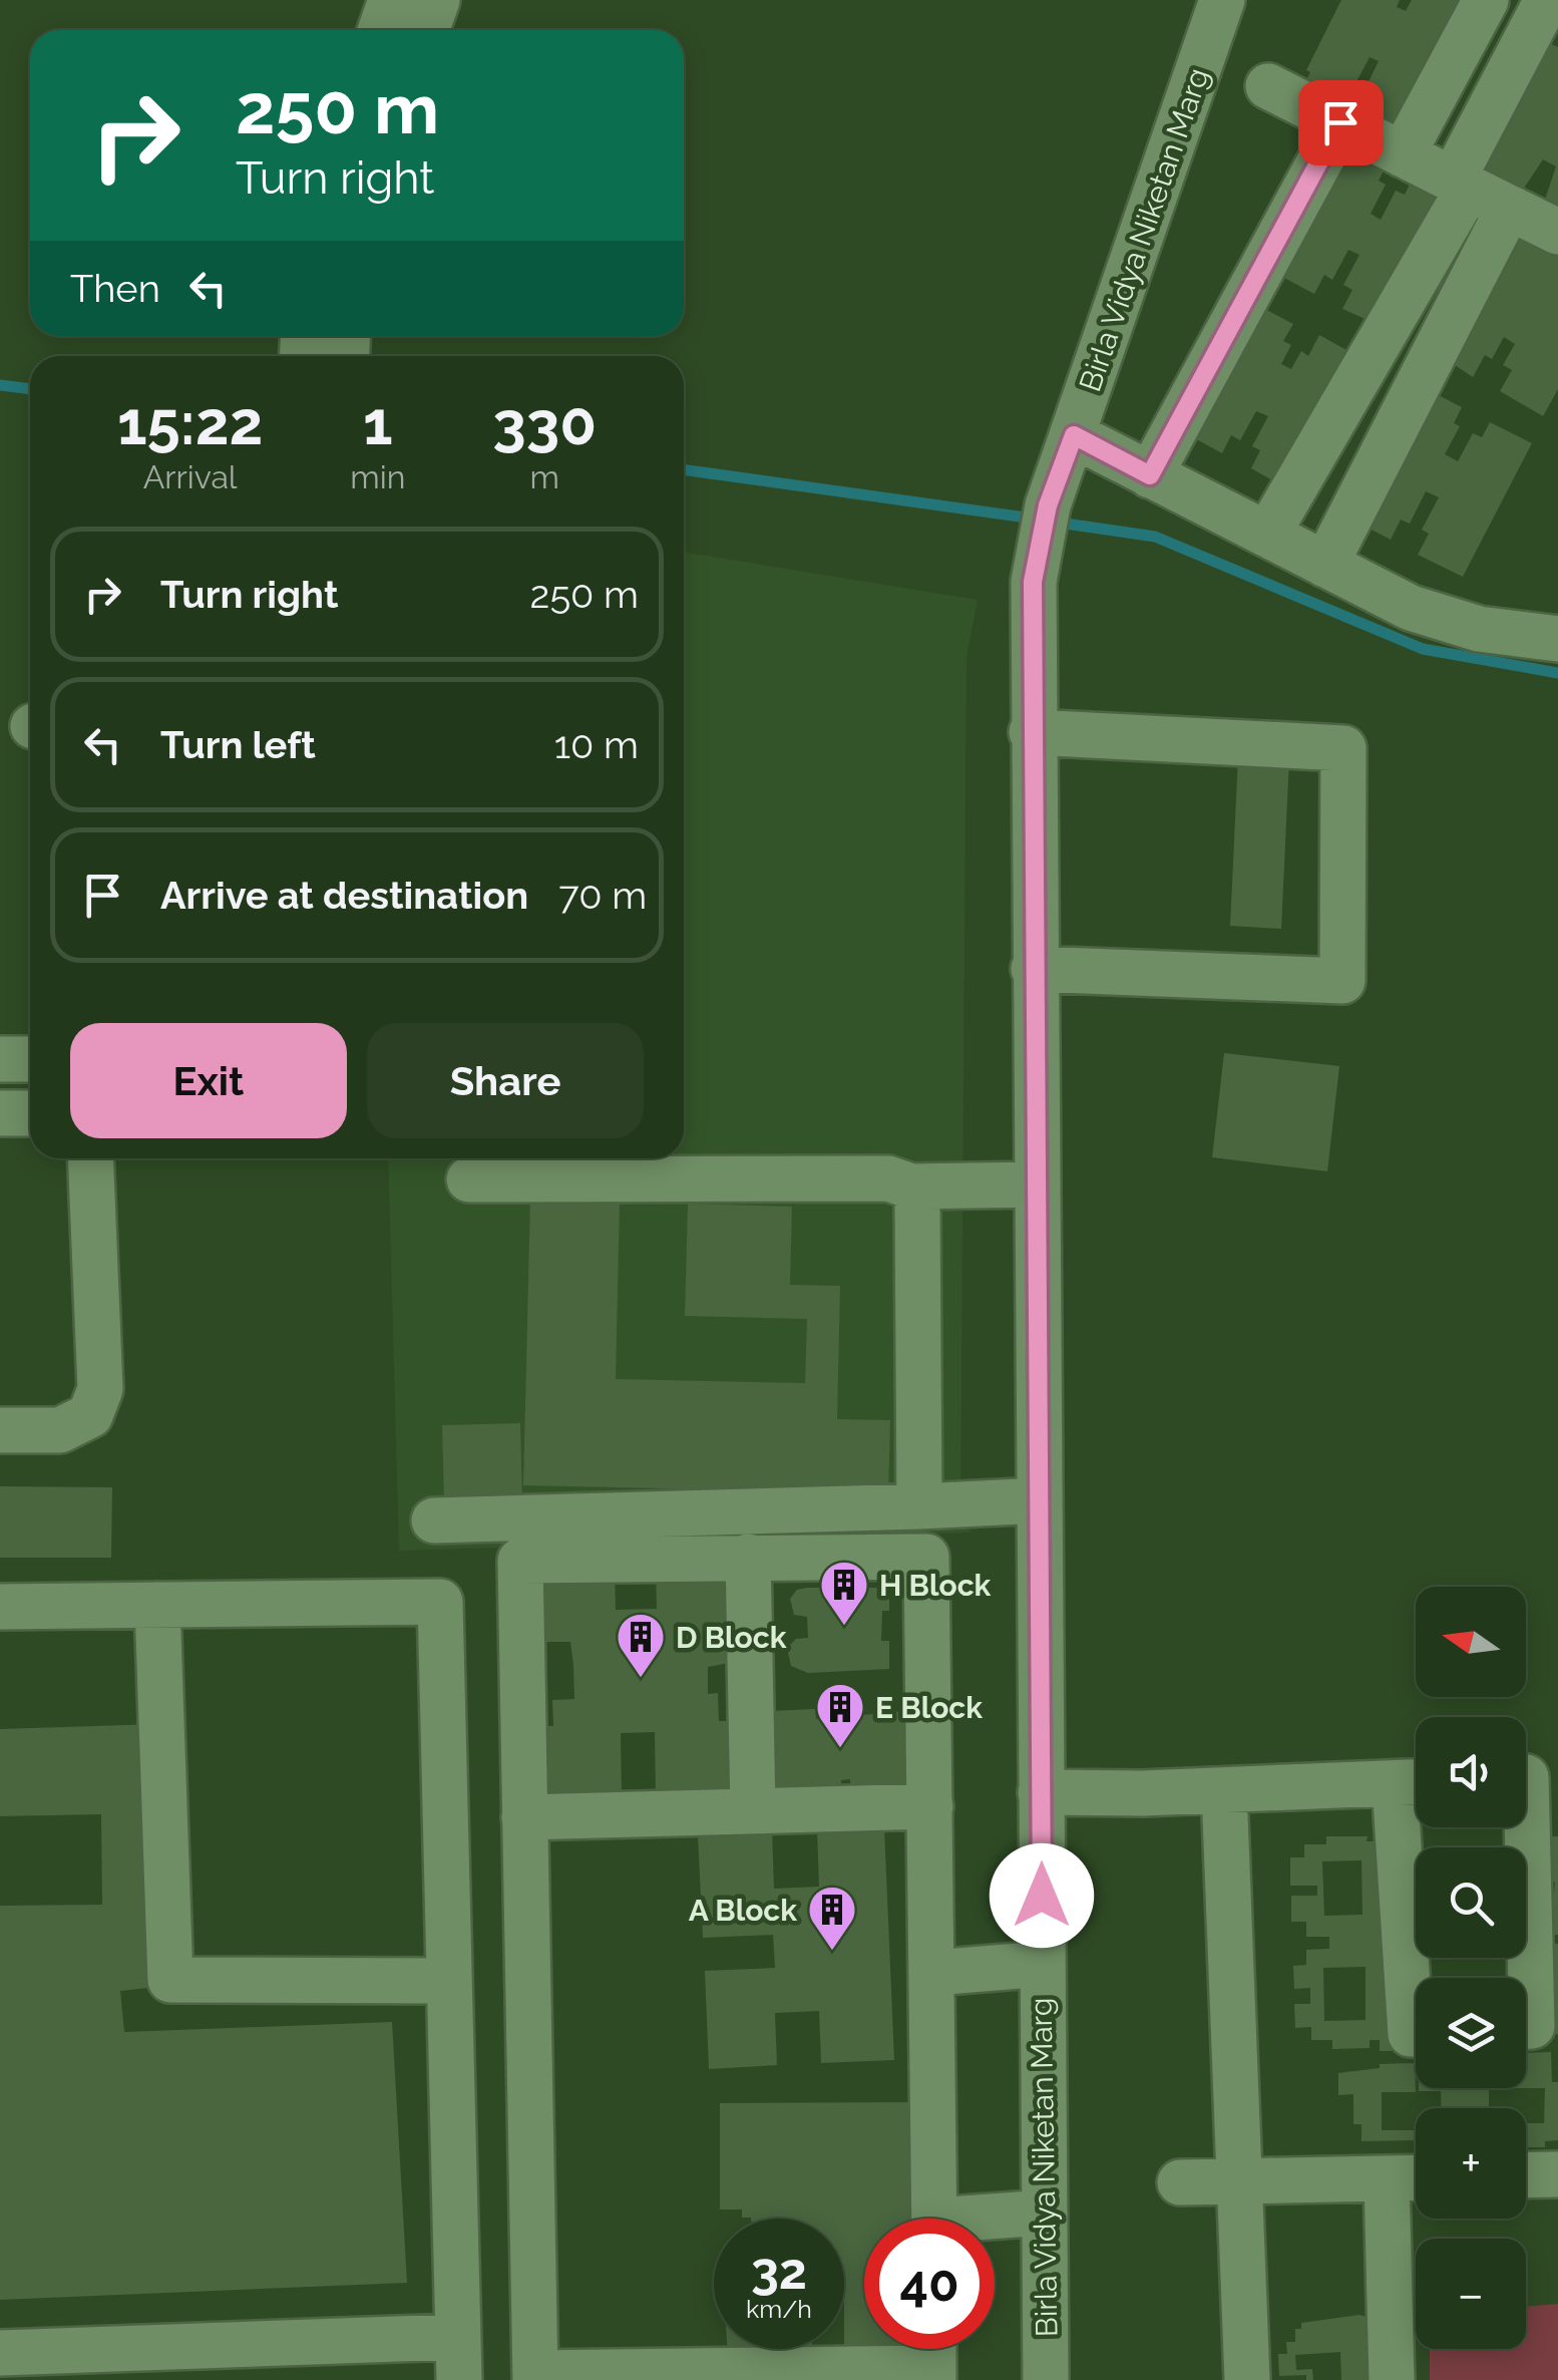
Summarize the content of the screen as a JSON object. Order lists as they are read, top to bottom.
{
  "streets": {
    "street": ["Birla Vidya Niketan Marg"]
  },
  "places": {
    "building": [
      "H Block",
      "D Block",
      "E Block",
      "A Block"
    ]
  },
  "north": "left",
  "page": {
    "turn": ["250 m", "Turn right"],
    "then": "Then",
    "eta": [
      "15:22",
      "Arrival",
      "1",
      "min",
      "330",
      "m"
    ],
    "list": [
      {
        "name": "Turn right",
        "value": "250 m"
      },
      {
        "name": "Turn left",
        "value": "10 m"
      },
      {
        "name": "Arrive at destination",
        "value": "70 m"
      }
    ],
    "buttons": ["Exit", "Share"],
    "map_buttons": ["+", "−"],
    "speed": "32 km/h",
    "limit": "40"
  }
}
